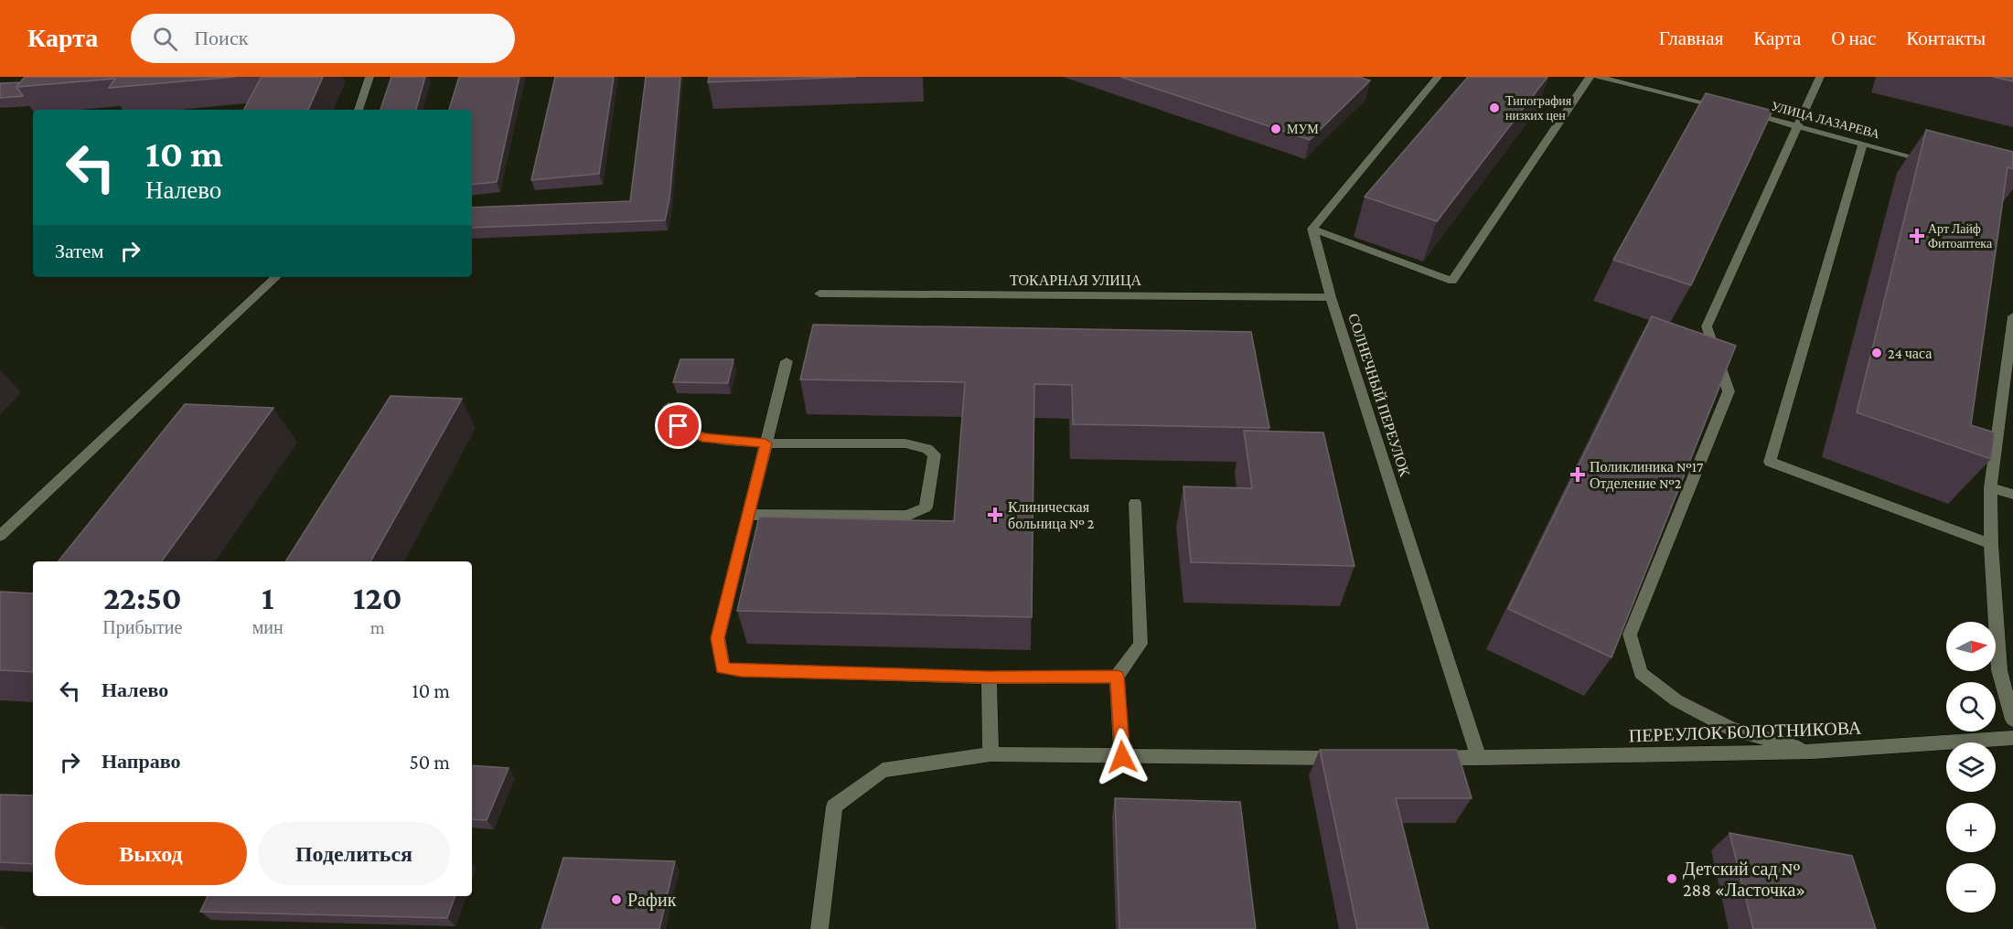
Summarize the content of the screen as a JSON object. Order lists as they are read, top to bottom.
{
  "streets": {
    "street": [
      "УЛИЦА ЛАЗАРЕВА",
      "ТОКАРНАЯ УЛИЦА",
      "СОЛНЕЧНЫЙ ПЕРЕУЛОК",
      "ПЕРЕУЛОК БОЛОТНИКОВА"
    ]
  },
  "crossings": [
    ["ТОКАРНАЯ УЛИЦА", "СОЛНЕЧНЫЙ ПЕРЕУЛОК"],
    ["СОЛНЕЧНЫЙ ПЕРЕУЛОК", "ПЕРЕУЛОК БОЛОТНИКОВА"]
  ],
  "places": {
    "other": [
      "Типография низких цен",
      "МУМ",
      "24 часа",
      "Детский сад № 288 «Ласточка»",
      "Рафик"
    ],
    "health": ["Арт Лайф Фитоаптека", "Поликлиника №17 Отделение №2", "Клиническая больница № 2"]
  },
  "north": "right",
  "page": {
    "header": "Карта",
    "search": "Поиск",
    "nav": [
      "Главная",
      "Карта",
      "О нас",
      "Контакты"
    ],
    "turn": ["10 m", "Налево"],
    "then": "Затем",
    "eta": [
      "22:50",
      "Прибытие",
      "1",
      "мин",
      "120",
      "m"
    ],
    "map_buttons": ["+", "−"],
    "list": [
      {
        "name": "Налево",
        "value": "10 m"
      },
      {
        "name": "Направо",
        "value": "50 m"
      }
    ],
    "buttons": ["Выход", "Поделиться"]
  }
}
